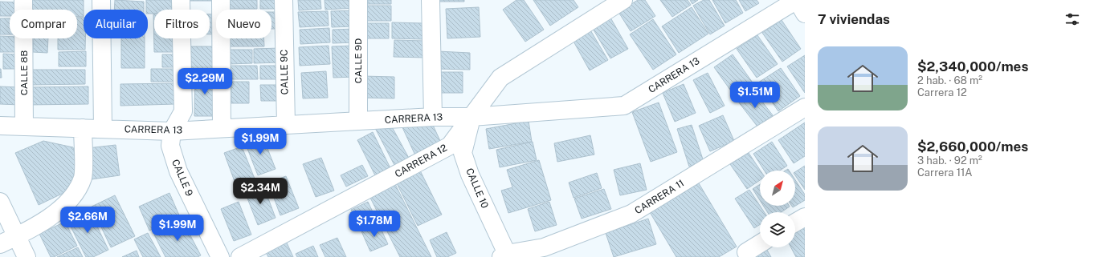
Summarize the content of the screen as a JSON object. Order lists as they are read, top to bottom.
{
  "streets": {
    "street": [
      "CALLE 9D",
      "CALLE 9C",
      "CALLE 8B",
      "CARRERA 13",
      "CARRERA 12",
      "CALLE 9",
      "CALLE 10",
      "CARRERA 11"
    ]
  },
  "crossings": [
    ["CALLE 9D", "CARRERA 13"],
    ["CALLE 9C", "CARRERA 13"],
    ["CALLE 8B", "CARRERA 13"],
    ["CARRERA 13", "CARRERA 12"],
    ["CARRERA 13", "CALLE 9"],
    ["CARRERA 13", "CALLE 10"],
    ["CARRERA 12", "CALLE 10"],
    ["CALLE 10", "CARRERA 11"]
  ],
  "north": "top right",
  "page": {
    "heading": "7 viviendas",
    "chip": [
      "Comprar",
      "Alquilar",
      "Filtros",
      "Nuevo"
    ],
    "list": [
      {
        "name": "$2,340,000/mes",
        "note": "2 hab. · 68 m² · Carrera 12"
      },
      {
        "name": "$2,660,000/mes",
        "note": "3 hab. · 92 m² · Carrera 11A"
      }
    ],
    "price": [
      "$2.29M",
      "$1.51M",
      "$1.99M",
      "$2.34M",
      "$2.66M",
      "$1.78M",
      "$1.99M"
    ]
  }
}
